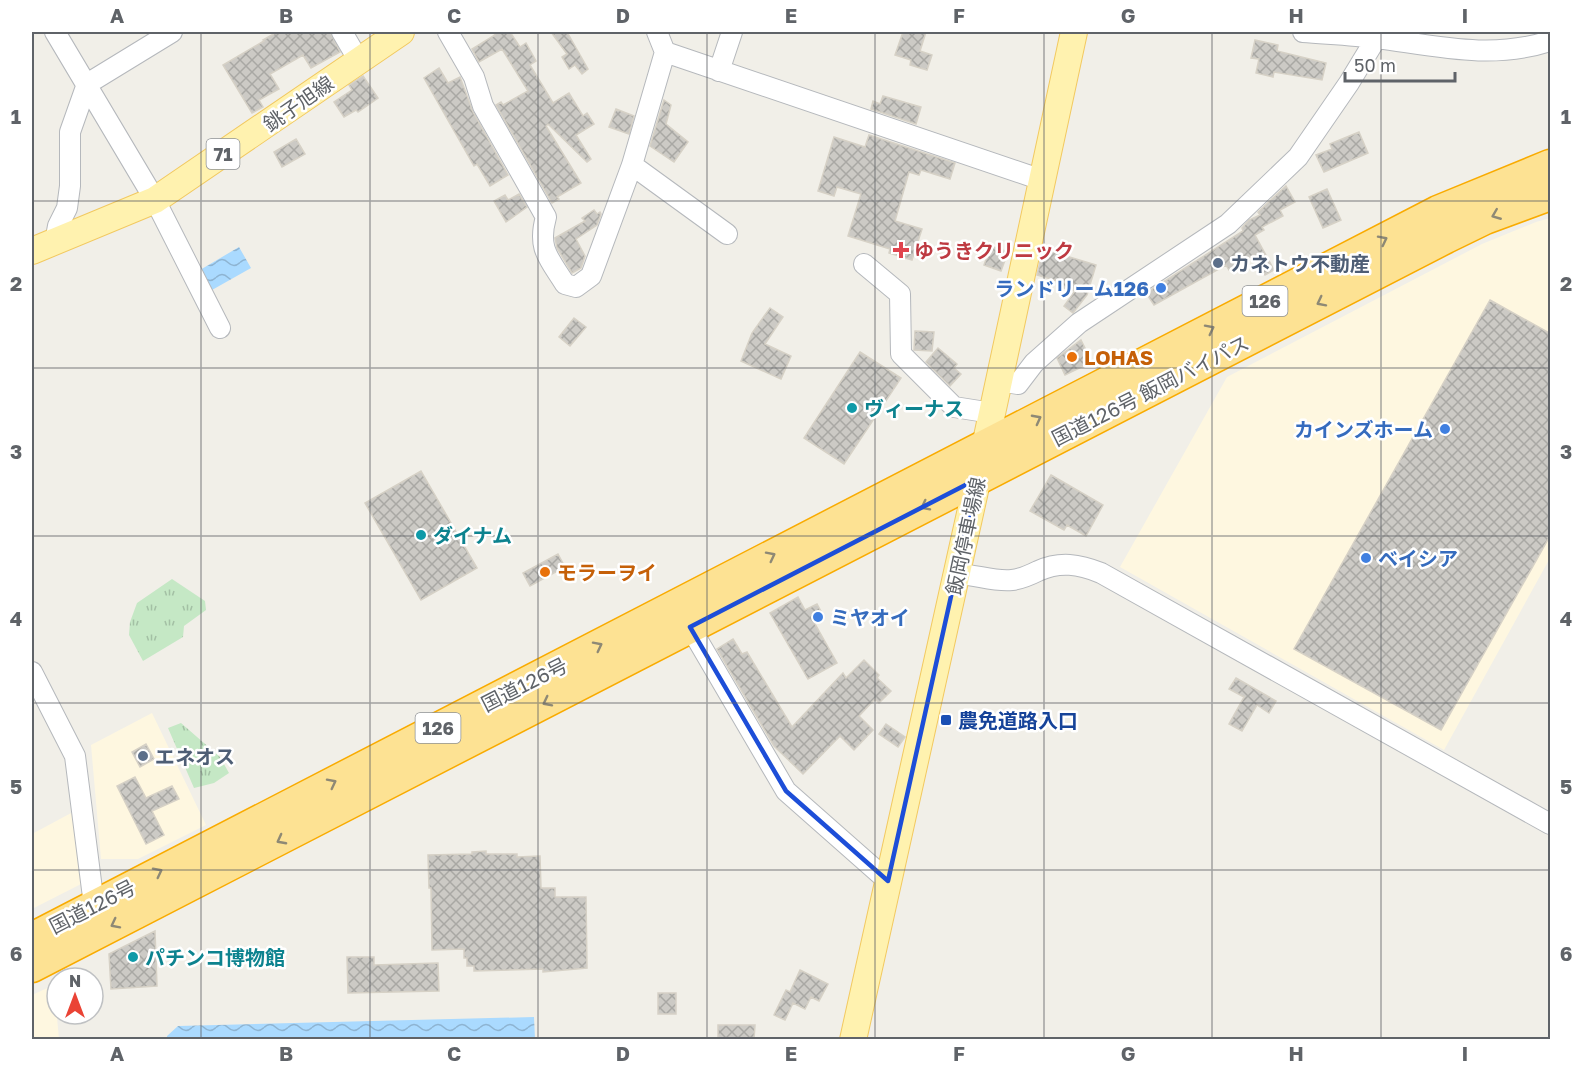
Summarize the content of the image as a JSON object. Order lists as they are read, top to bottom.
{
  "streets": {
    "highway": ["126", "国道126号 飯岡バイパス", "国道126号"],
    "main road": ["銚子旭線", "71", "飯岡停車場線"]
  },
  "crossings": [
    ["国道126号 飯岡バイパス", "飯岡停車場線"],
    ["国道126号 飯岡バイパス", "国道126号"],
    ["飯岡停車場線", "国道126号"]
  ],
  "places": {
    "health": ["ゆうきクリニック"],
    "other": [
      "カネトウ不動産",
      "ランドリーム126",
      "LOHAS",
      "ヴィーナス",
      "カインズホーム",
      "ダイナム",
      "ベイシア",
      "モラーヲイ",
      "ミヤオイ",
      "エネオス",
      "パチンコ博物館"
    ],
    "transit": ["農免道路入口"]
  },
  "scale_bar": "50 m",
  "north": "top",
  "grid": {
    "columns": [
      "A",
      "B",
      "C",
      "D",
      "E",
      "F",
      "G",
      "H",
      "I"
    ],
    "rows": [
      "1",
      "2",
      "3",
      "4",
      "5",
      "6"
    ]
  }
}
